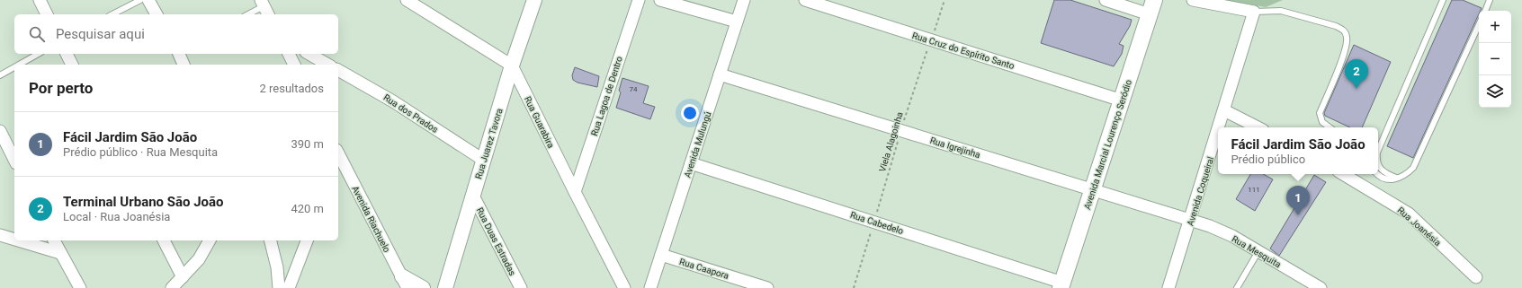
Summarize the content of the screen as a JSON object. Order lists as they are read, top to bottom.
{
  "streets": {
    "main road": ["Avenida Marcial Lourenço Seródio"],
    "street": [
      "Rua Cruz do Espírito Santo",
      "Rua Lagoa de Dentro",
      "Rua dos Prados",
      "Rua Guarabira",
      "Rua Juarez Tavora",
      "Avenida Mulungú",
      "Rua Igrejinha",
      "Avenida Coqueiral",
      "Avenida Riachuelo",
      "Rua Cabedelo",
      "Rua Joanésia",
      "Rua Duas Estradas",
      "Rua Mesquita",
      "Rua Caapora"
    ],
    "path": ["Viela Alagoinha"]
  },
  "crossings": [
    ["Rua Cruz do Espírito Santo", "Viela Alagoinha"],
    ["Rua Cruz do Espírito Santo", "Avenida Marcial Lourenço Seródio"],
    ["Rua Lagoa de Dentro", "Rua Guarabira"],
    ["Rua dos Prados", "Rua Juarez Tavora"],
    ["Rua Guarabira", "Rua Juarez Tavora"],
    ["Viela Alagoinha", "Rua Igrejinha"],
    ["Viela Alagoinha", "Rua Cabedelo"],
    ["Rua Juarez Tavora", "Rua Duas Estradas"],
    ["Avenida Mulungú", "Rua Igrejinha"],
    ["Avenida Mulungú", "Rua Cabedelo"],
    ["Avenida Mulungú", "Rua Caapora"],
    ["Avenida Marcial Lourenço Seródio", "Rua Igrejinha"],
    ["Avenida Marcial Lourenço Seródio", "Rua Cabedelo"],
    ["Rua Igrejinha", "Avenida Coqueiral"],
    ["Rua Igrejinha", "Rua Mesquita"],
    ["Avenida Coqueiral", "Rua Mesquita"]
  ],
  "house_numbers": ["74", "111"],
  "page": {
    "map_buttons": ["+", "−"],
    "search": "Pesquisar aqui",
    "pins": ["2", "1"],
    "heading": ["Por perto", "2 resultados"],
    "list": [
      {
        "mark": "1",
        "name": "Fácil Jardim São João",
        "note": "Prédio público · Rua Mesquita",
        "value": "390 m"
      },
      {
        "mark": "2",
        "name": "Terminal Urbano São João",
        "note": "Local · Rua Joanésia",
        "value": "420 m"
      }
    ],
    "popup": ["Fácil Jardim São João", "Prédio público"]
  }
}
